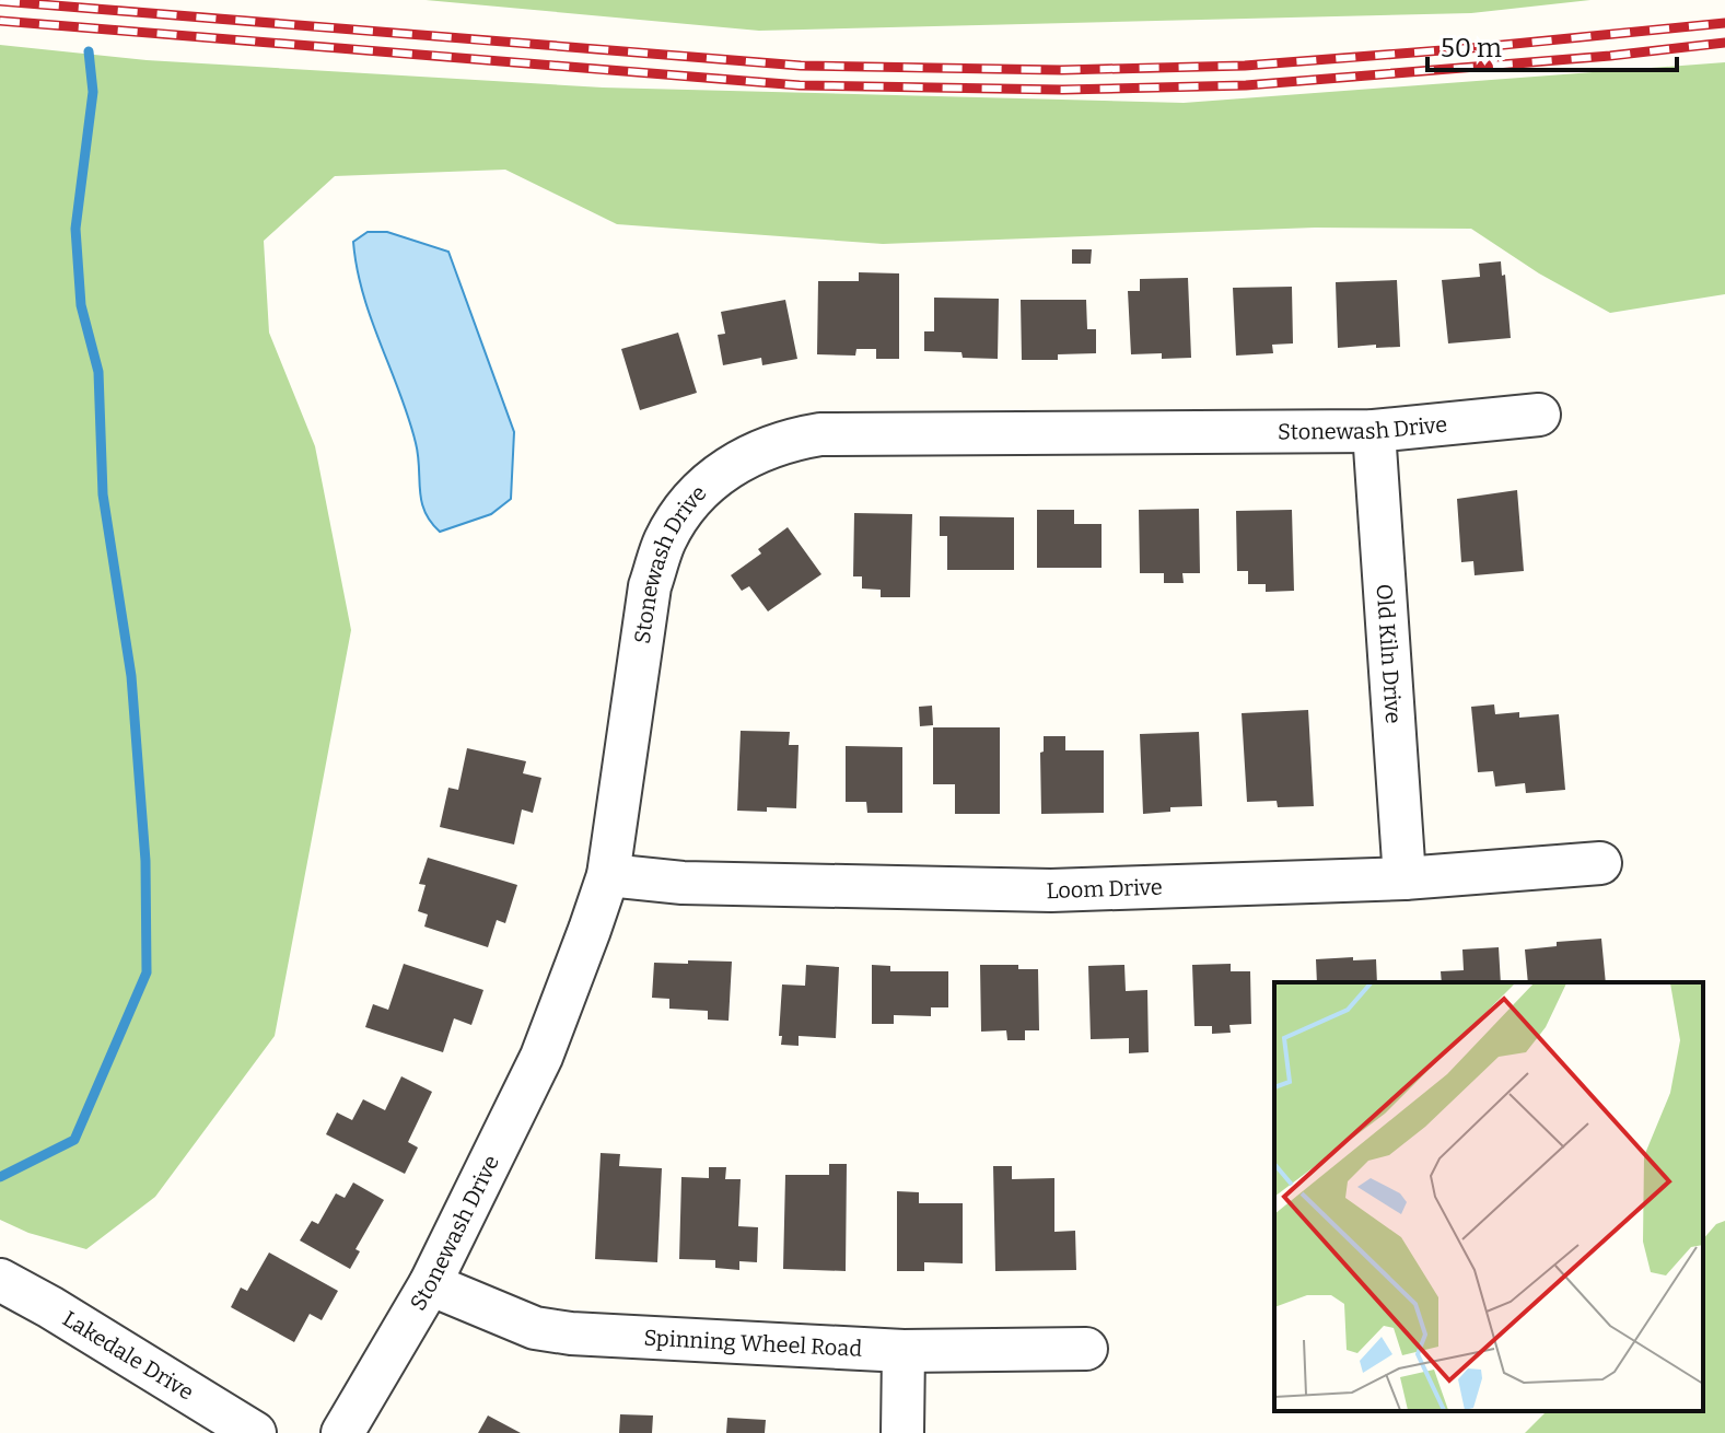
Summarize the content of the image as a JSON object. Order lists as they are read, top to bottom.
{
  "streets": {
    "street": [
      "Stonewash Drive",
      "Old Kiln Drive",
      "Loom Drive",
      "Spinning Wheel Road",
      "Lakedale Drive"
    ]
  },
  "crossings": [
    ["Stonewash Drive", "Old Kiln Drive"],
    ["Stonewash Drive", "Loom Drive"],
    ["Stonewash Drive", "Spinning Wheel Road"],
    ["Old Kiln Drive", "Loom Drive"]
  ],
  "scale_bar": "50 m"
}
